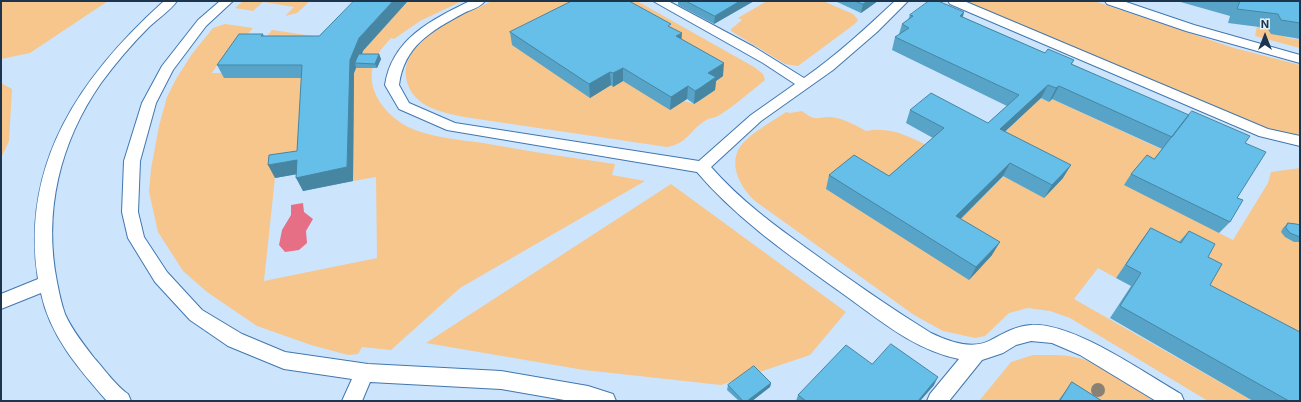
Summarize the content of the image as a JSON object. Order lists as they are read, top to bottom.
{
  "north": "top"
}
